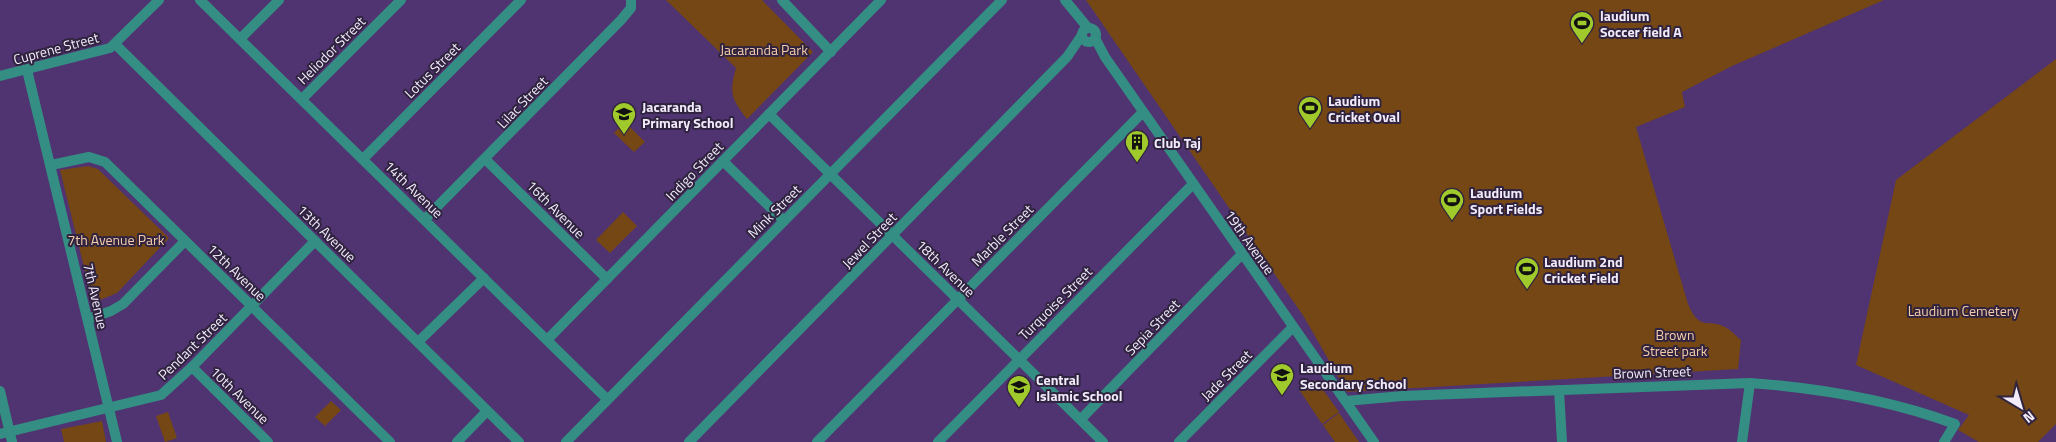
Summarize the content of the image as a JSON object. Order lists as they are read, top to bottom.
{
  "streets": {
    "street": [
      "Cuprene Street",
      "Heliodor Street",
      "Lotus Street",
      "Lilac Street",
      "Indigo Street",
      "14th Avenue",
      "16th Avenue",
      "Mink Street",
      "13th Avenue",
      "Marble Street",
      "Jewel Street",
      "19th Avenue",
      "18th Avenue",
      "12th Avenue",
      "7th Avenue",
      "Turquoise Street",
      "Sepia Street",
      "Pendant Street",
      "Brown Street",
      "Jade Street",
      "10th Avenue"
    ]
  },
  "crossings": [
    ["Cuprene Street", "13th Avenue"],
    ["Cuprene Street", "7th Avenue"],
    ["Heliodor Street", "14th Avenue"],
    ["Lotus Street", "14th Avenue"],
    ["Lilac Street", "14th Avenue"],
    ["Lilac Street", "16th Avenue"],
    ["Indigo Street", "14th Avenue"],
    ["Indigo Street", "16th Avenue"],
    ["Indigo Street", "18th Avenue"],
    ["14th Avenue", "Mink Street"],
    ["Mink Street", "18th Avenue"],
    ["13th Avenue", "Pendant Street"],
    ["Marble Street", "19th Avenue"],
    ["Marble Street", "18th Avenue"],
    ["Jewel Street", "19th Avenue"],
    ["Jewel Street", "18th Avenue"],
    ["19th Avenue", "Turquoise Street"],
    ["19th Avenue", "Sepia Street"],
    ["19th Avenue", "Brown Street"],
    ["19th Avenue", "Jade Street"],
    ["18th Avenue", "Turquoise Street"],
    ["18th Avenue", "Sepia Street"],
    ["12th Avenue", "7th Avenue"],
    ["12th Avenue", "Pendant Street"],
    ["7th Avenue", "Pendant Street"],
    ["Pendant Street", "10th Avenue"]
  ],
  "parks": [
    "Jacaranda Park",
    "7th Avenue Park",
    "Laudium Cemetery",
    "Brown Street park"
  ],
  "places": {
    "sports": [
      "laudium Soccer field A",
      "Laudium Cricket Oval",
      "Laudium Sport Fields",
      "Laudium 2nd Cricket Field"
    ],
    "school or university": ["Jacaranda Primary School", "Laudium Secondary School", "Central Islamic School"],
    "building": ["Club Taj"]
  },
  "north": "bottom right"
}
